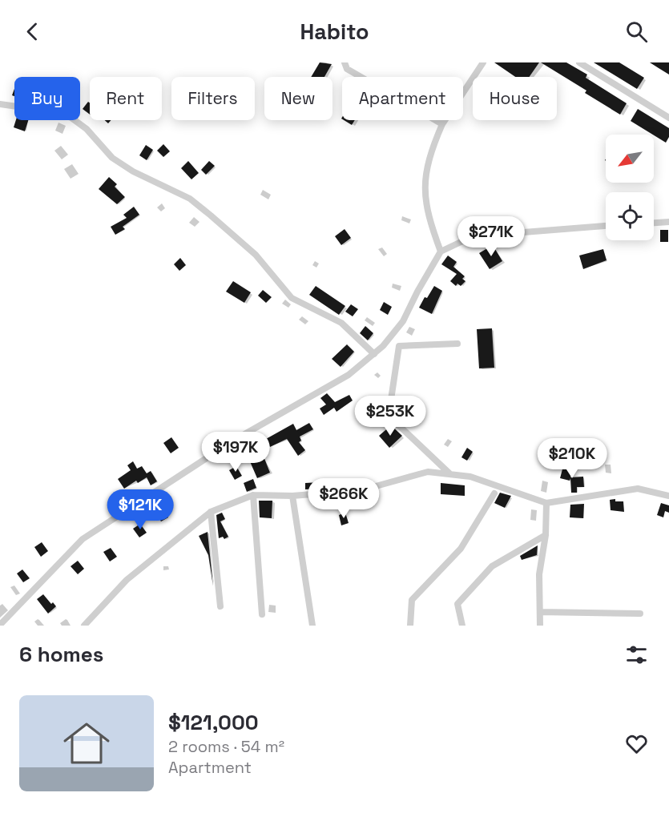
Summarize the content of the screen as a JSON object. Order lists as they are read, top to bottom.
{
  "north": "bottom left",
  "page": {
    "header": "Habito",
    "chip": [
      "Buy",
      "Rent",
      "Filters",
      "New",
      "Apartment",
      "House"
    ],
    "price": [
      "$271K",
      "$253K",
      "$197K",
      "$210K",
      "$266K",
      "$121K"
    ],
    "heading": "6 homes",
    "list": [
      {
        "name": "$121,000",
        "note": "2 rooms · 54 m² · Apartment"
      }
    ]
  }
}
